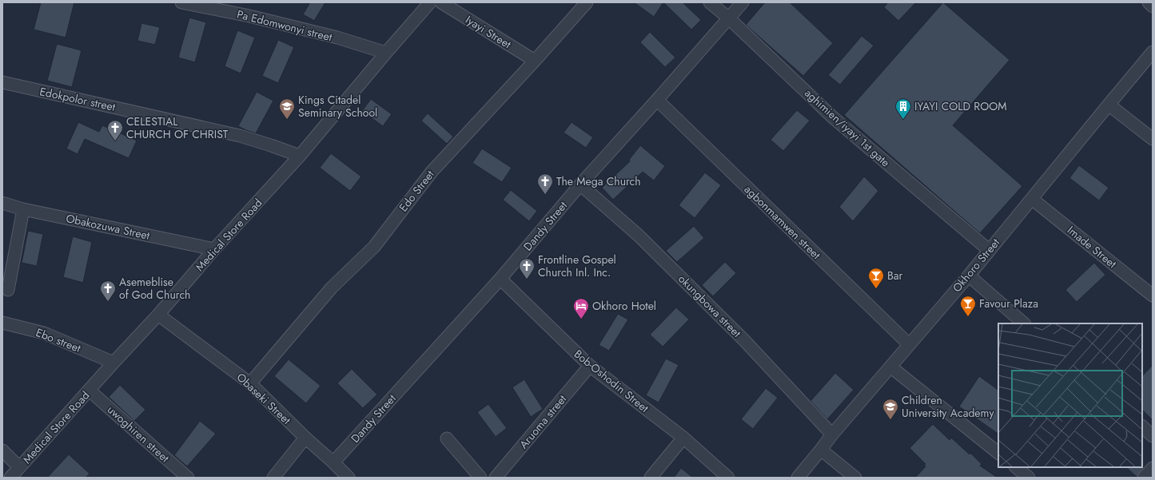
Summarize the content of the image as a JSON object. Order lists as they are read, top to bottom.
{
  "streets": {
    "street": [
      "Pa Edomwonyi street",
      "Iyayi Street",
      "Edokpolor street",
      "aghimien/iyayi 1st gate",
      "Edo Street",
      "agbonmamwen street",
      "Dandy Street",
      "Obakozuwa Street",
      "Medical Store Road",
      "Imade Street",
      "Okhoro Street",
      "okungbowa street",
      "Ebo street",
      "Bob-Oshodin Street",
      "Obaseki Street",
      "Aruoma street",
      "uwoghiren street"
    ]
  },
  "crossings": [
    ["Pa Edomwonyi street", "Medical Store Road"],
    ["Iyayi Street", "Edo Street"],
    ["Edokpolor street", "Medical Store Road"],
    ["aghimien/iyayi 1st gate", "Dandy Street"],
    ["aghimien/iyayi 1st gate", "Okhoro Street"],
    ["Edo Street", "Obaseki Street"],
    ["agbonmamwen street", "Dandy Street"],
    ["agbonmamwen street", "Okhoro Street"],
    ["Dandy Street", "okungbowa street"],
    ["Dandy Street", "Bob-Oshodin Street"],
    ["Dandy Street", "Obaseki Street"],
    ["Obakozuwa Street", "Medical Store Road"],
    ["Medical Store Road", "Ebo street"],
    ["Medical Store Road", "Obaseki Street"],
    ["Medical Store Road", "uwoghiren street"],
    ["Imade Street", "Okhoro Street"],
    ["Okhoro Street", "okungbowa street"],
    ["Bob-Oshodin Street", "Aruoma street"]
  ],
  "places": {
    "school or university": ["Kings Citadel Seminary School", "Children University Academy"],
    "building": ["IYAYI COLD ROOM"],
    "church": [
      "CELESTIAL CHURCH OF CHRIST",
      "The Mega Church",
      "Frontline Gospel Church Inl. Inc.",
      "Asemeblise of God Church"
    ],
    "bar": ["Bar", "Favour Plaza"],
    "hotel": ["Okhoro Hotel"]
  }
}
